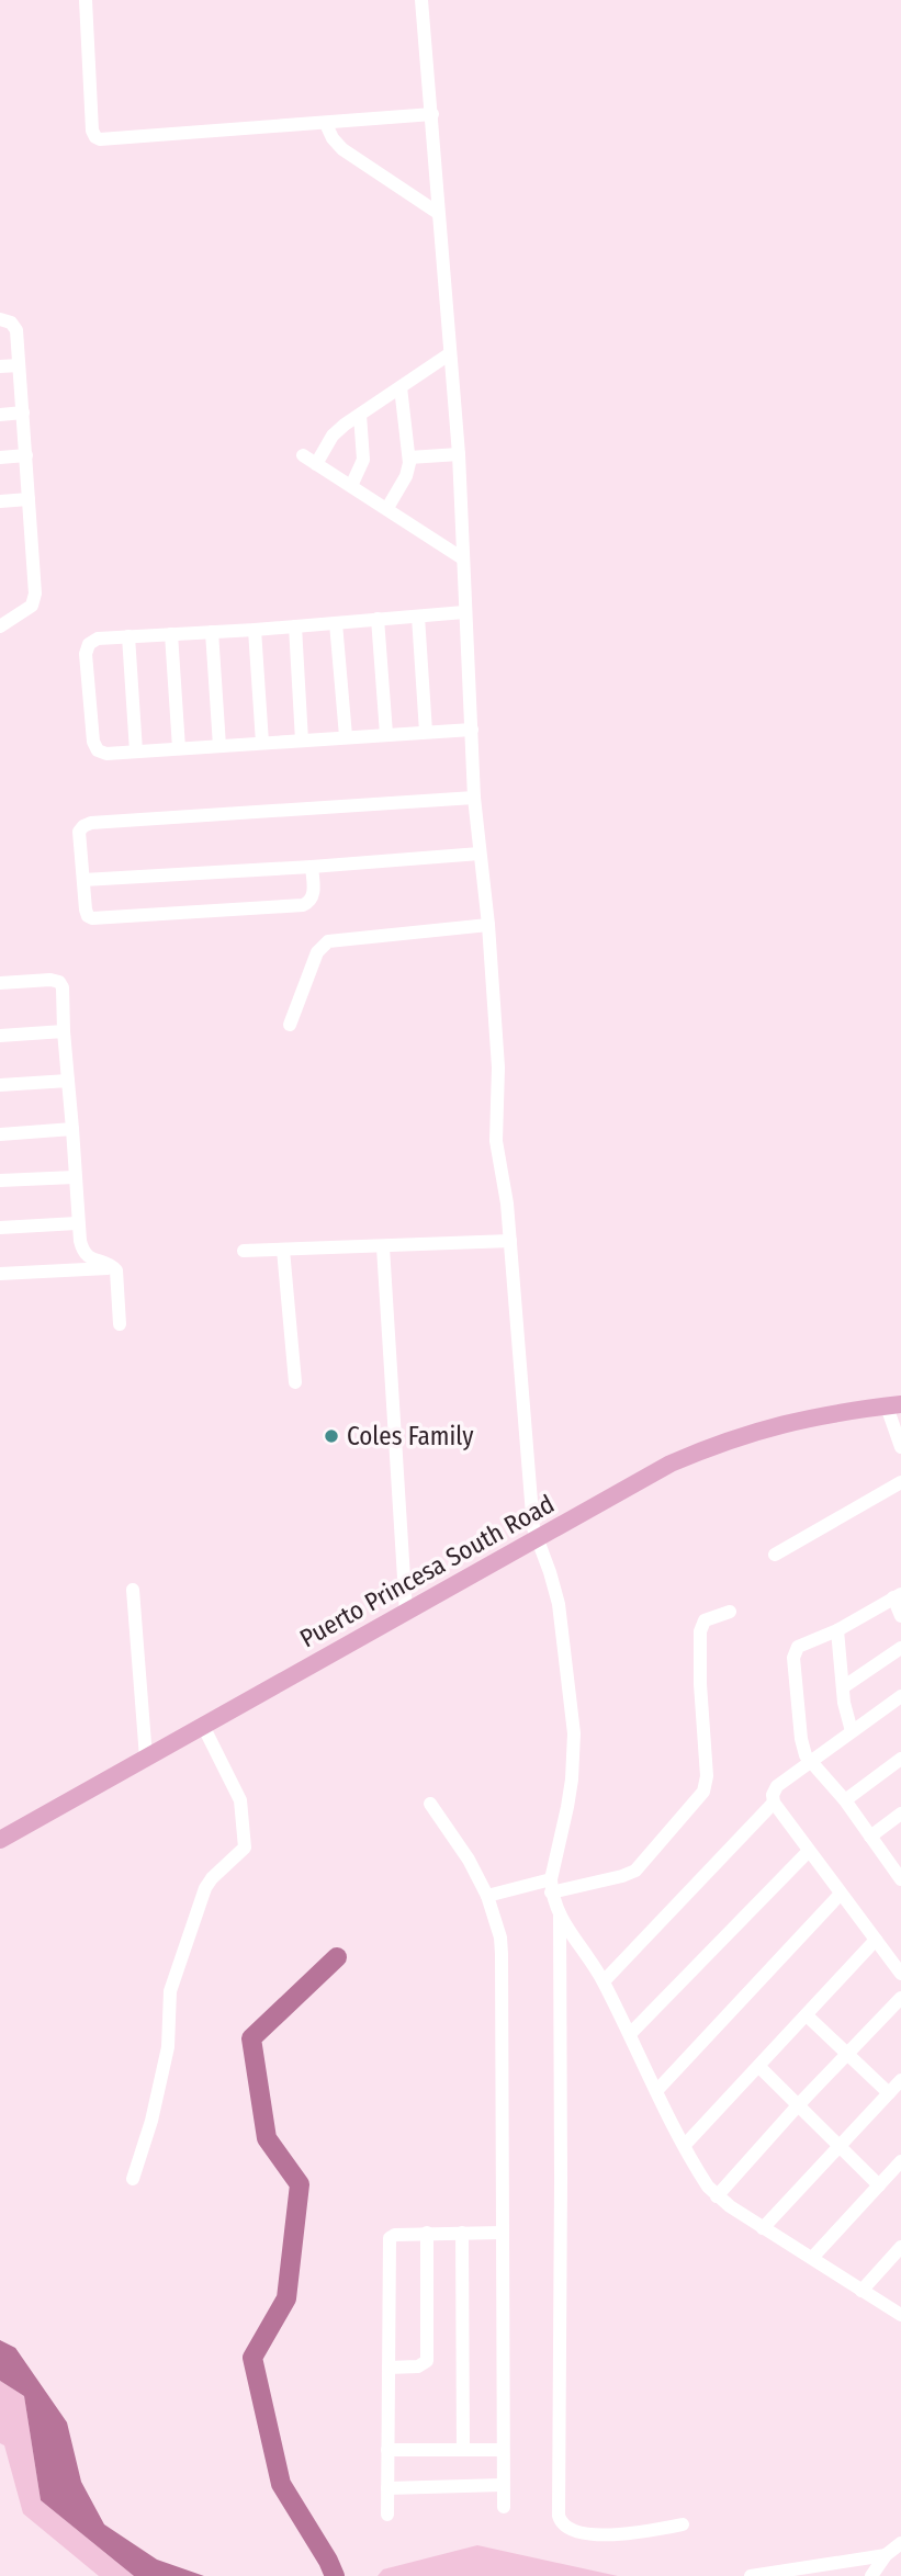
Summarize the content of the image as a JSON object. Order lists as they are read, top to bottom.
{
  "streets": {
    "main road": ["Puerto Princesa South Road"]
  },
  "places": ["Coles Family"]
}
